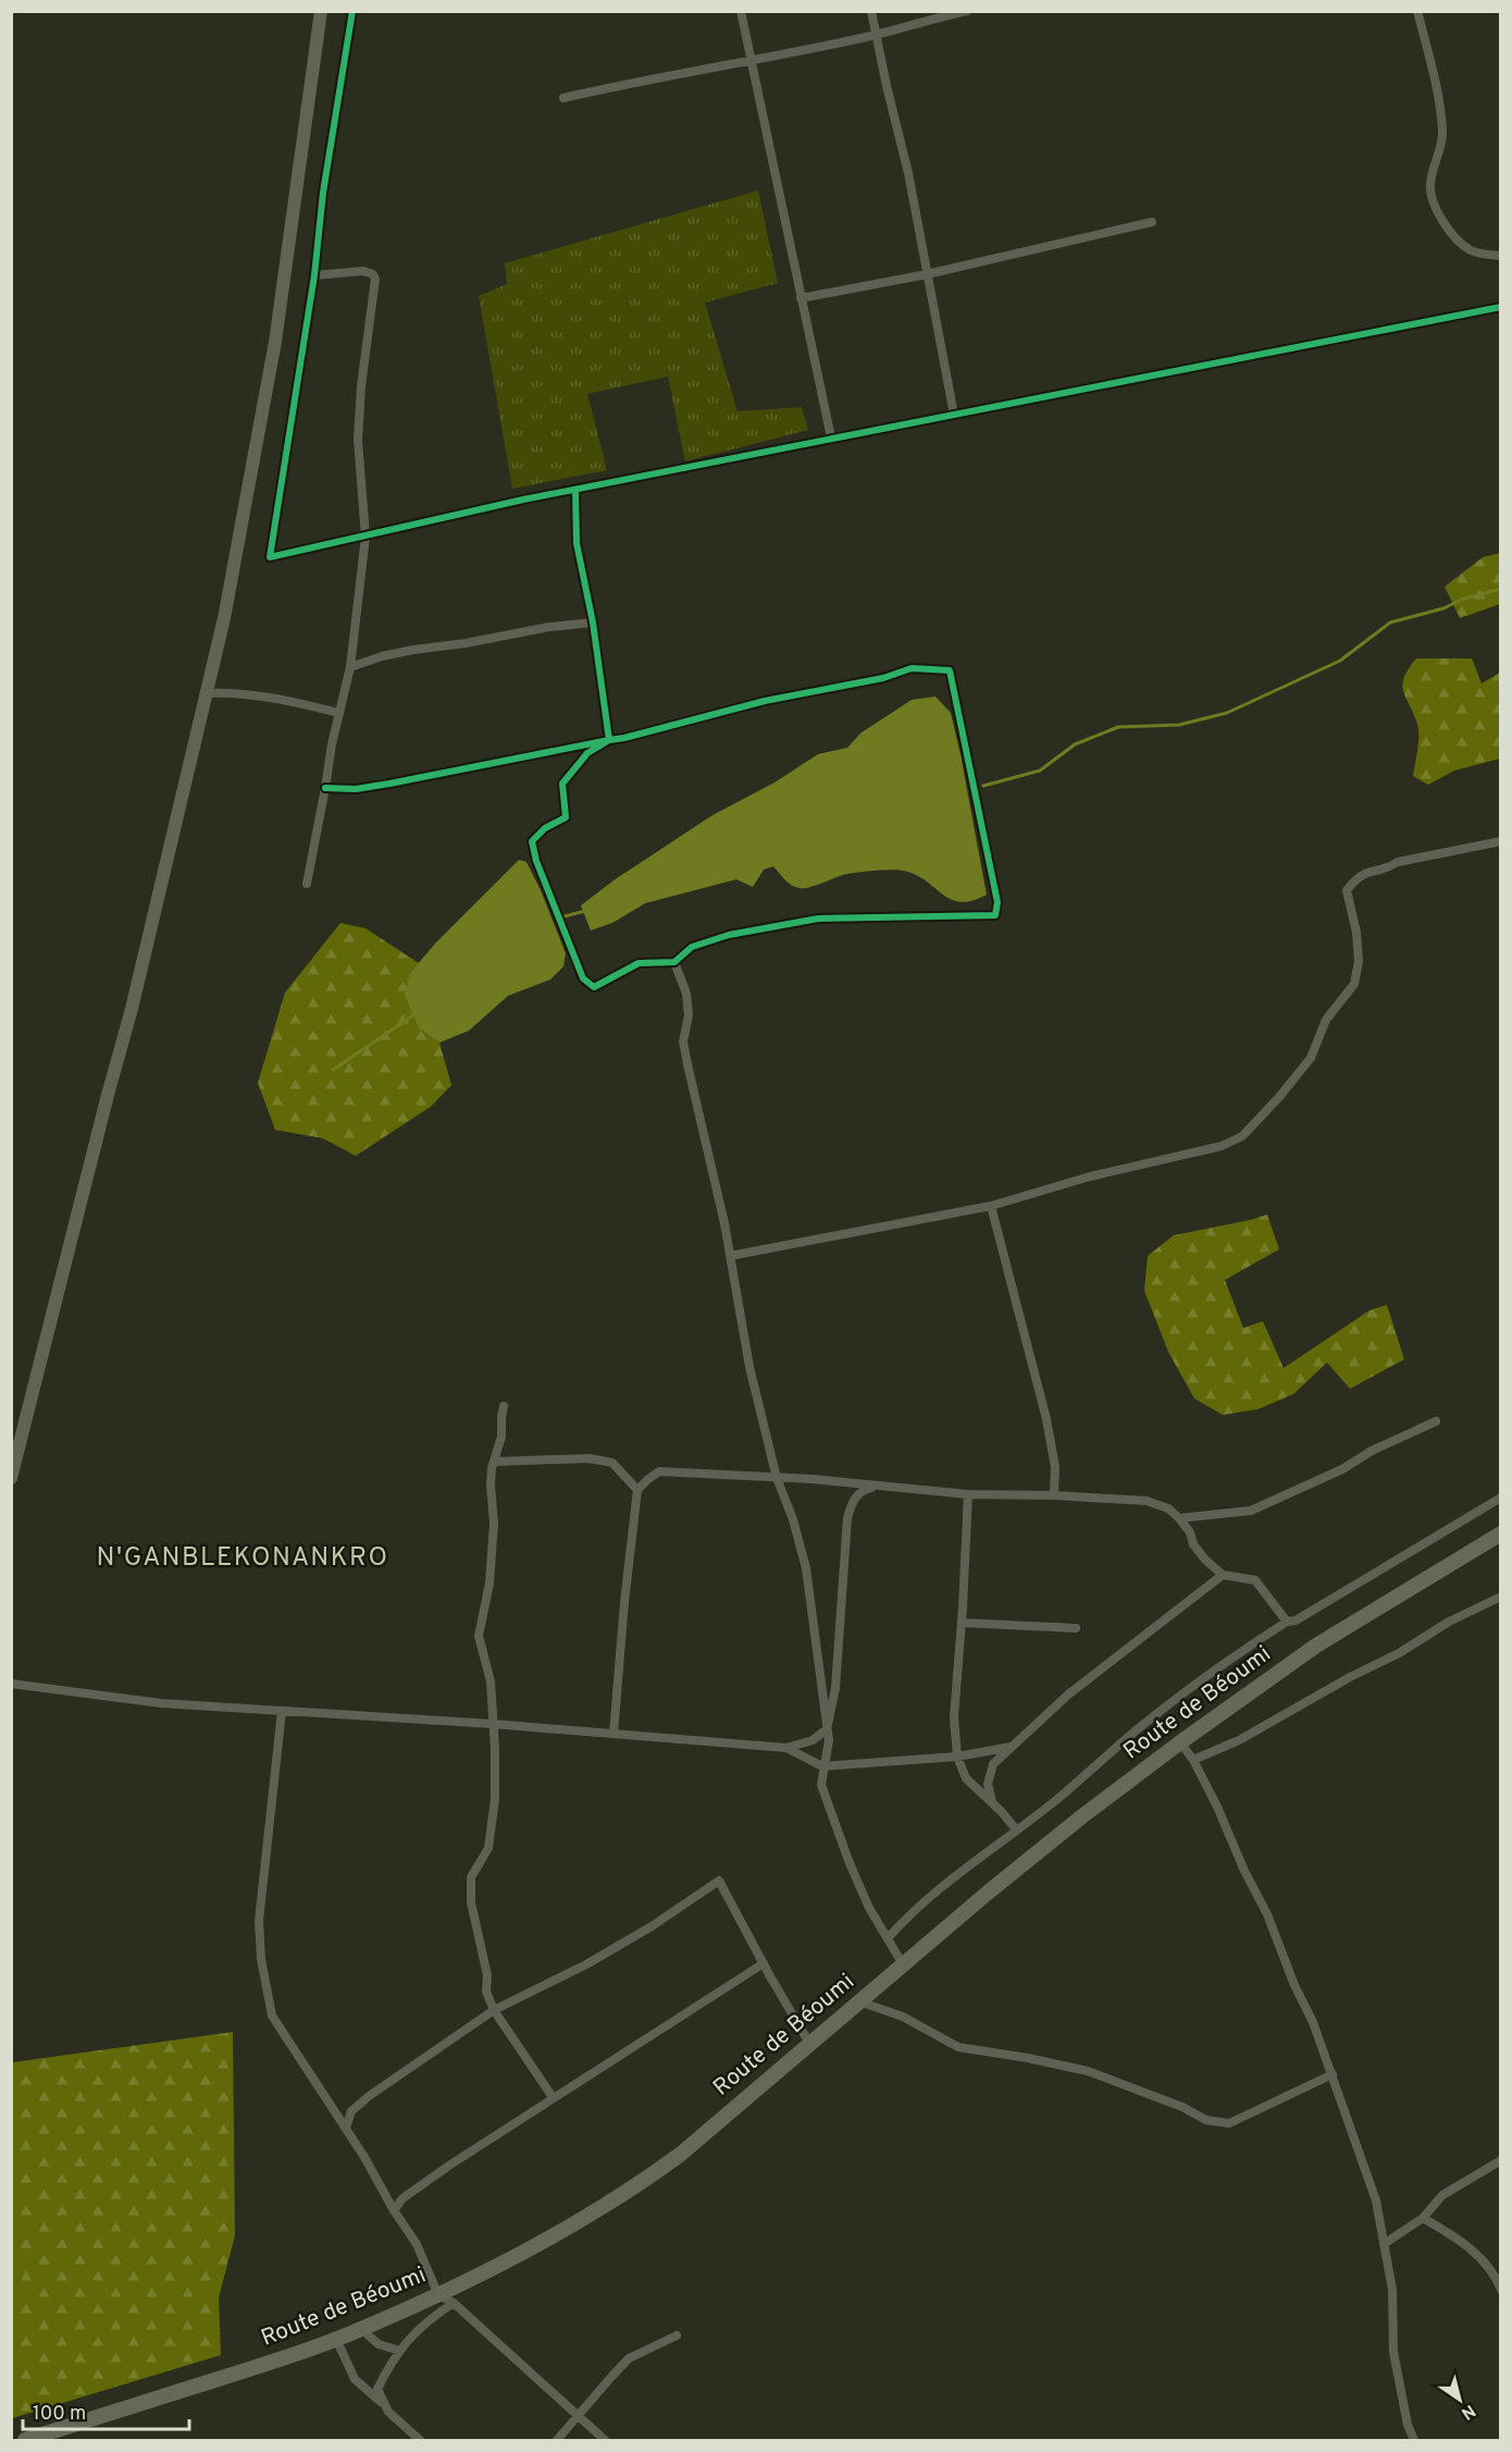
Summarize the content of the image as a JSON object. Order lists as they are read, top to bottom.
{
  "streets": {
    "main road": ["Route de Béoumi"]
  },
  "districts": ["N'GANBLEKONANKRO"],
  "scale_bar": "100 m",
  "north": "bottom right"
}
